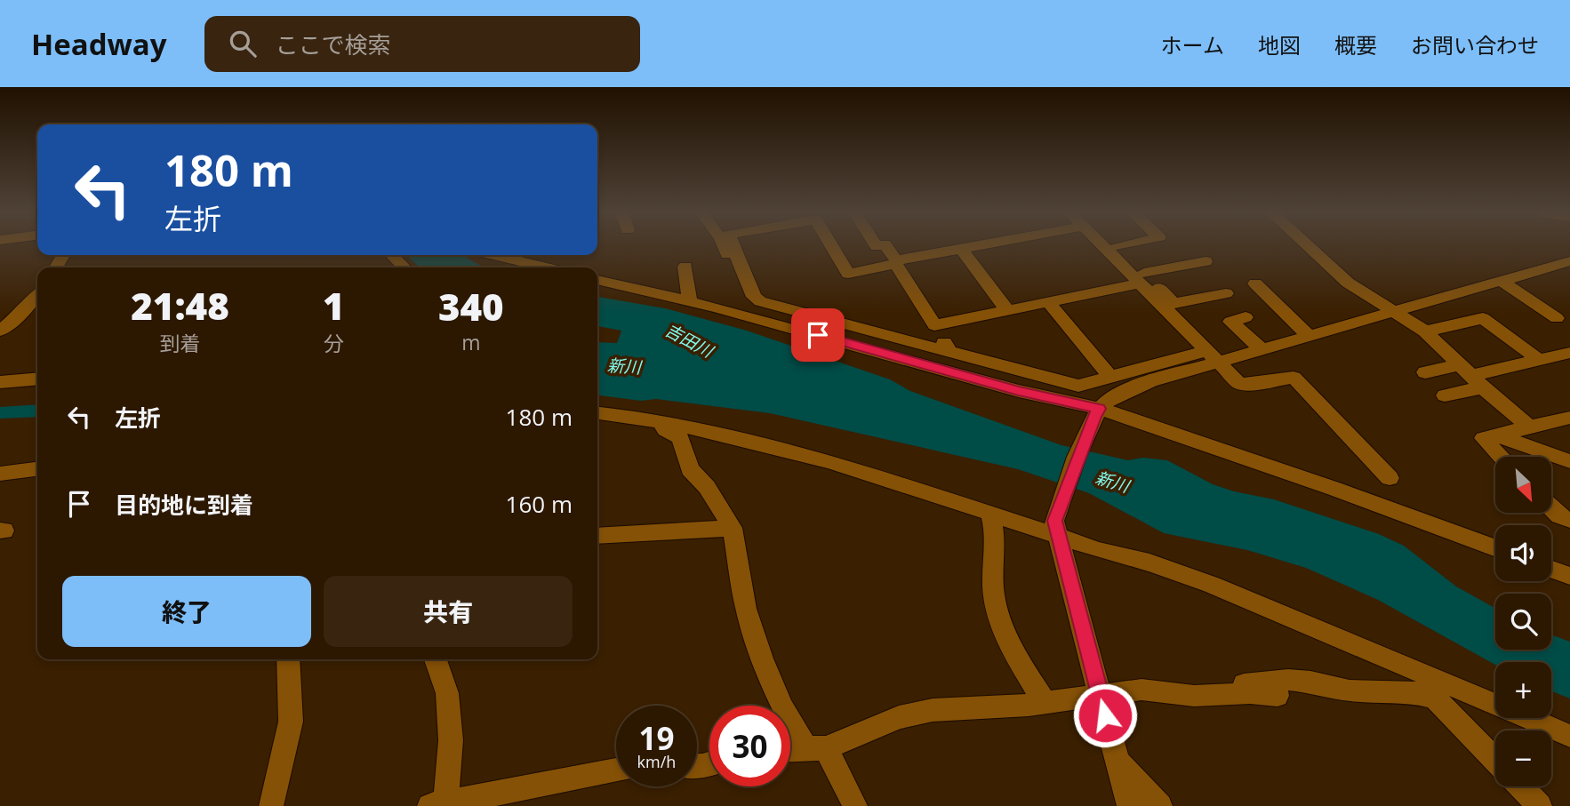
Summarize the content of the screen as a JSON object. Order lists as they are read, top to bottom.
{
  "water": ["吉田川", "新川"],
  "north": "bottom right",
  "page": {
    "header": "Headway",
    "search": "ここで検索",
    "nav": [
      "ホーム",
      "地図",
      "概要",
      "お問い合わせ"
    ],
    "turn": ["180 m", "左折"],
    "eta": [
      "21:48",
      "到着",
      "1",
      "分",
      "340",
      "m"
    ],
    "list": [
      {
        "name": "左折",
        "value": "180 m"
      },
      {
        "name": "目的地に到着",
        "value": "160 m"
      }
    ],
    "map_buttons": ["+", "−"],
    "buttons": ["終了", "共有"],
    "speed": "19 km/h",
    "limit": "30"
  }
}
